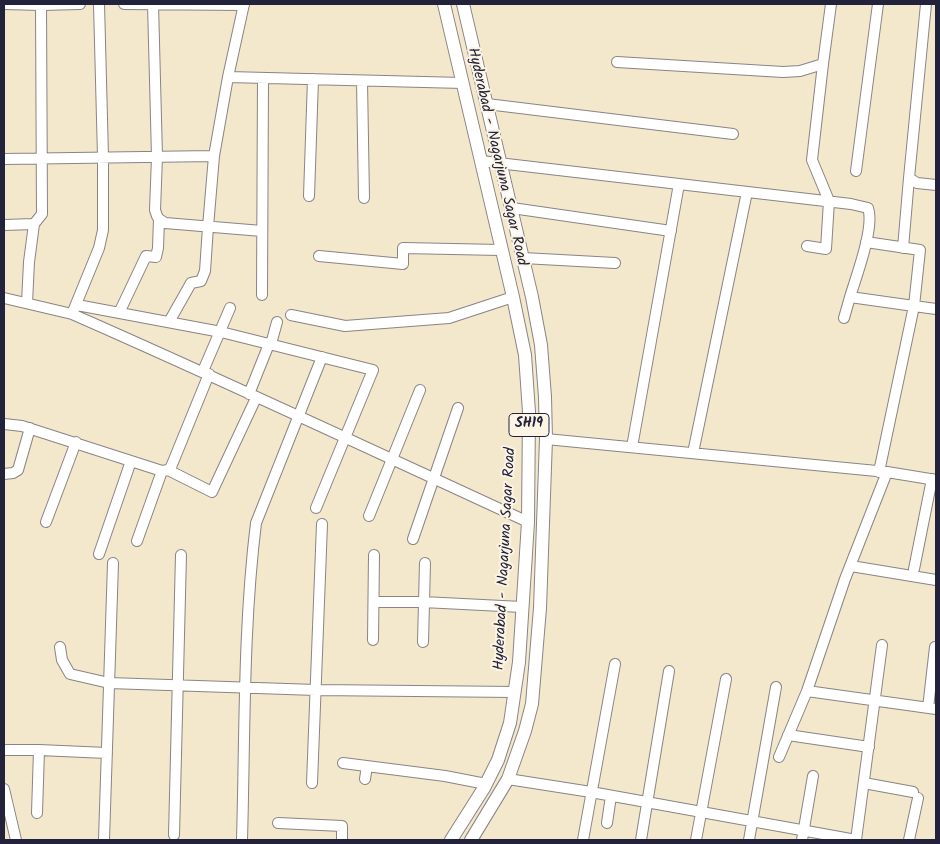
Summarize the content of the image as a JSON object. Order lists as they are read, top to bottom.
{
  "streets": {
    "main road": ["Hyderabad - Nagarjuna Sagar Road", "SH19"]
  }
}
